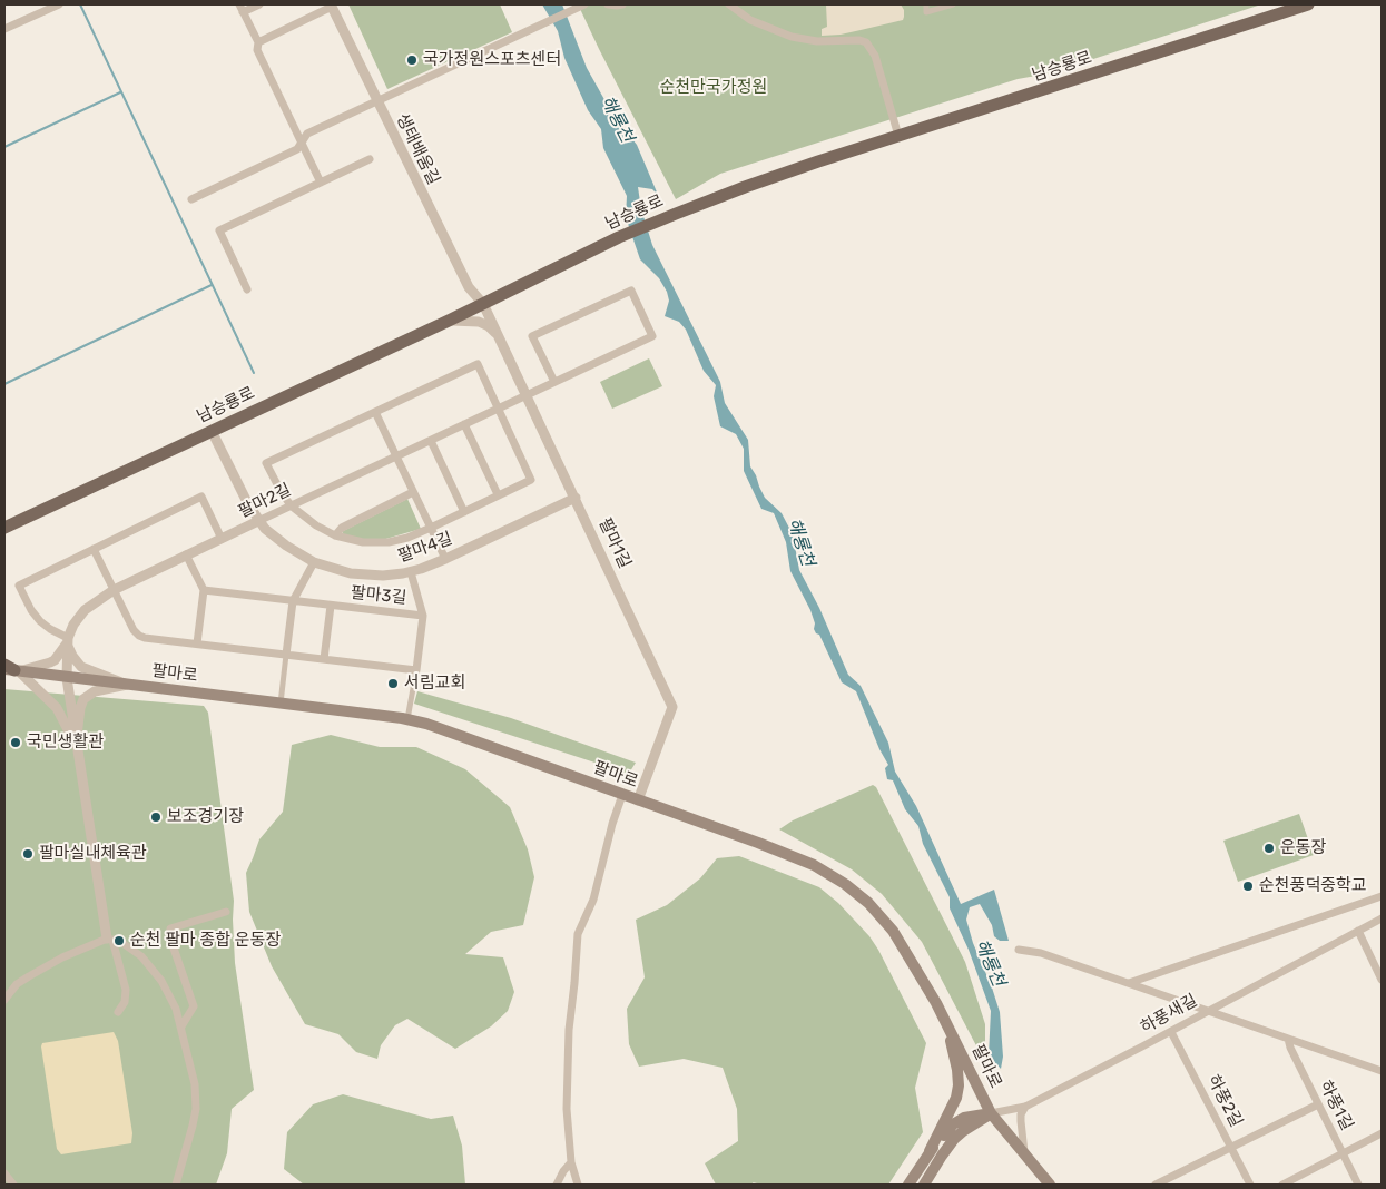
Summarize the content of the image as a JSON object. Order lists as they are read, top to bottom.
{
  "streets": {
    "main road": ["남승룡로", "팔마로"],
    "street": [
      "생태배움길",
      "팔마2길",
      "팔마1길",
      "팔마4길",
      "팔마3길",
      "하풍새길",
      "하풍2길",
      "하풍1길"
    ]
  },
  "crossings": [
    ["남승룡로", "생태배움길"],
    ["남승룡로", "팔마1길"],
    ["남승룡로", "팔마4길"],
    ["생태배움길", "팔마1길"],
    ["팔마2길", "팔마1길"],
    ["팔마2길", "팔마4길"],
    ["팔마2길", "팔마로"],
    ["팔마1길", "팔마4길"],
    ["팔마1길", "팔마로"],
    ["팔마로", "하풍새길"],
    ["하풍새길", "하풍2길"]
  ],
  "water": ["해룡천"],
  "parks": ["순천만국가정원"],
  "places": [
    "국가정원스포츠센터",
    "서림교회",
    "국민생활관",
    "보조경기장",
    "운동장",
    "팔마실내체육관",
    "순천풍덕중학교",
    "순천 팔마 종합 운동장"
  ]
}
